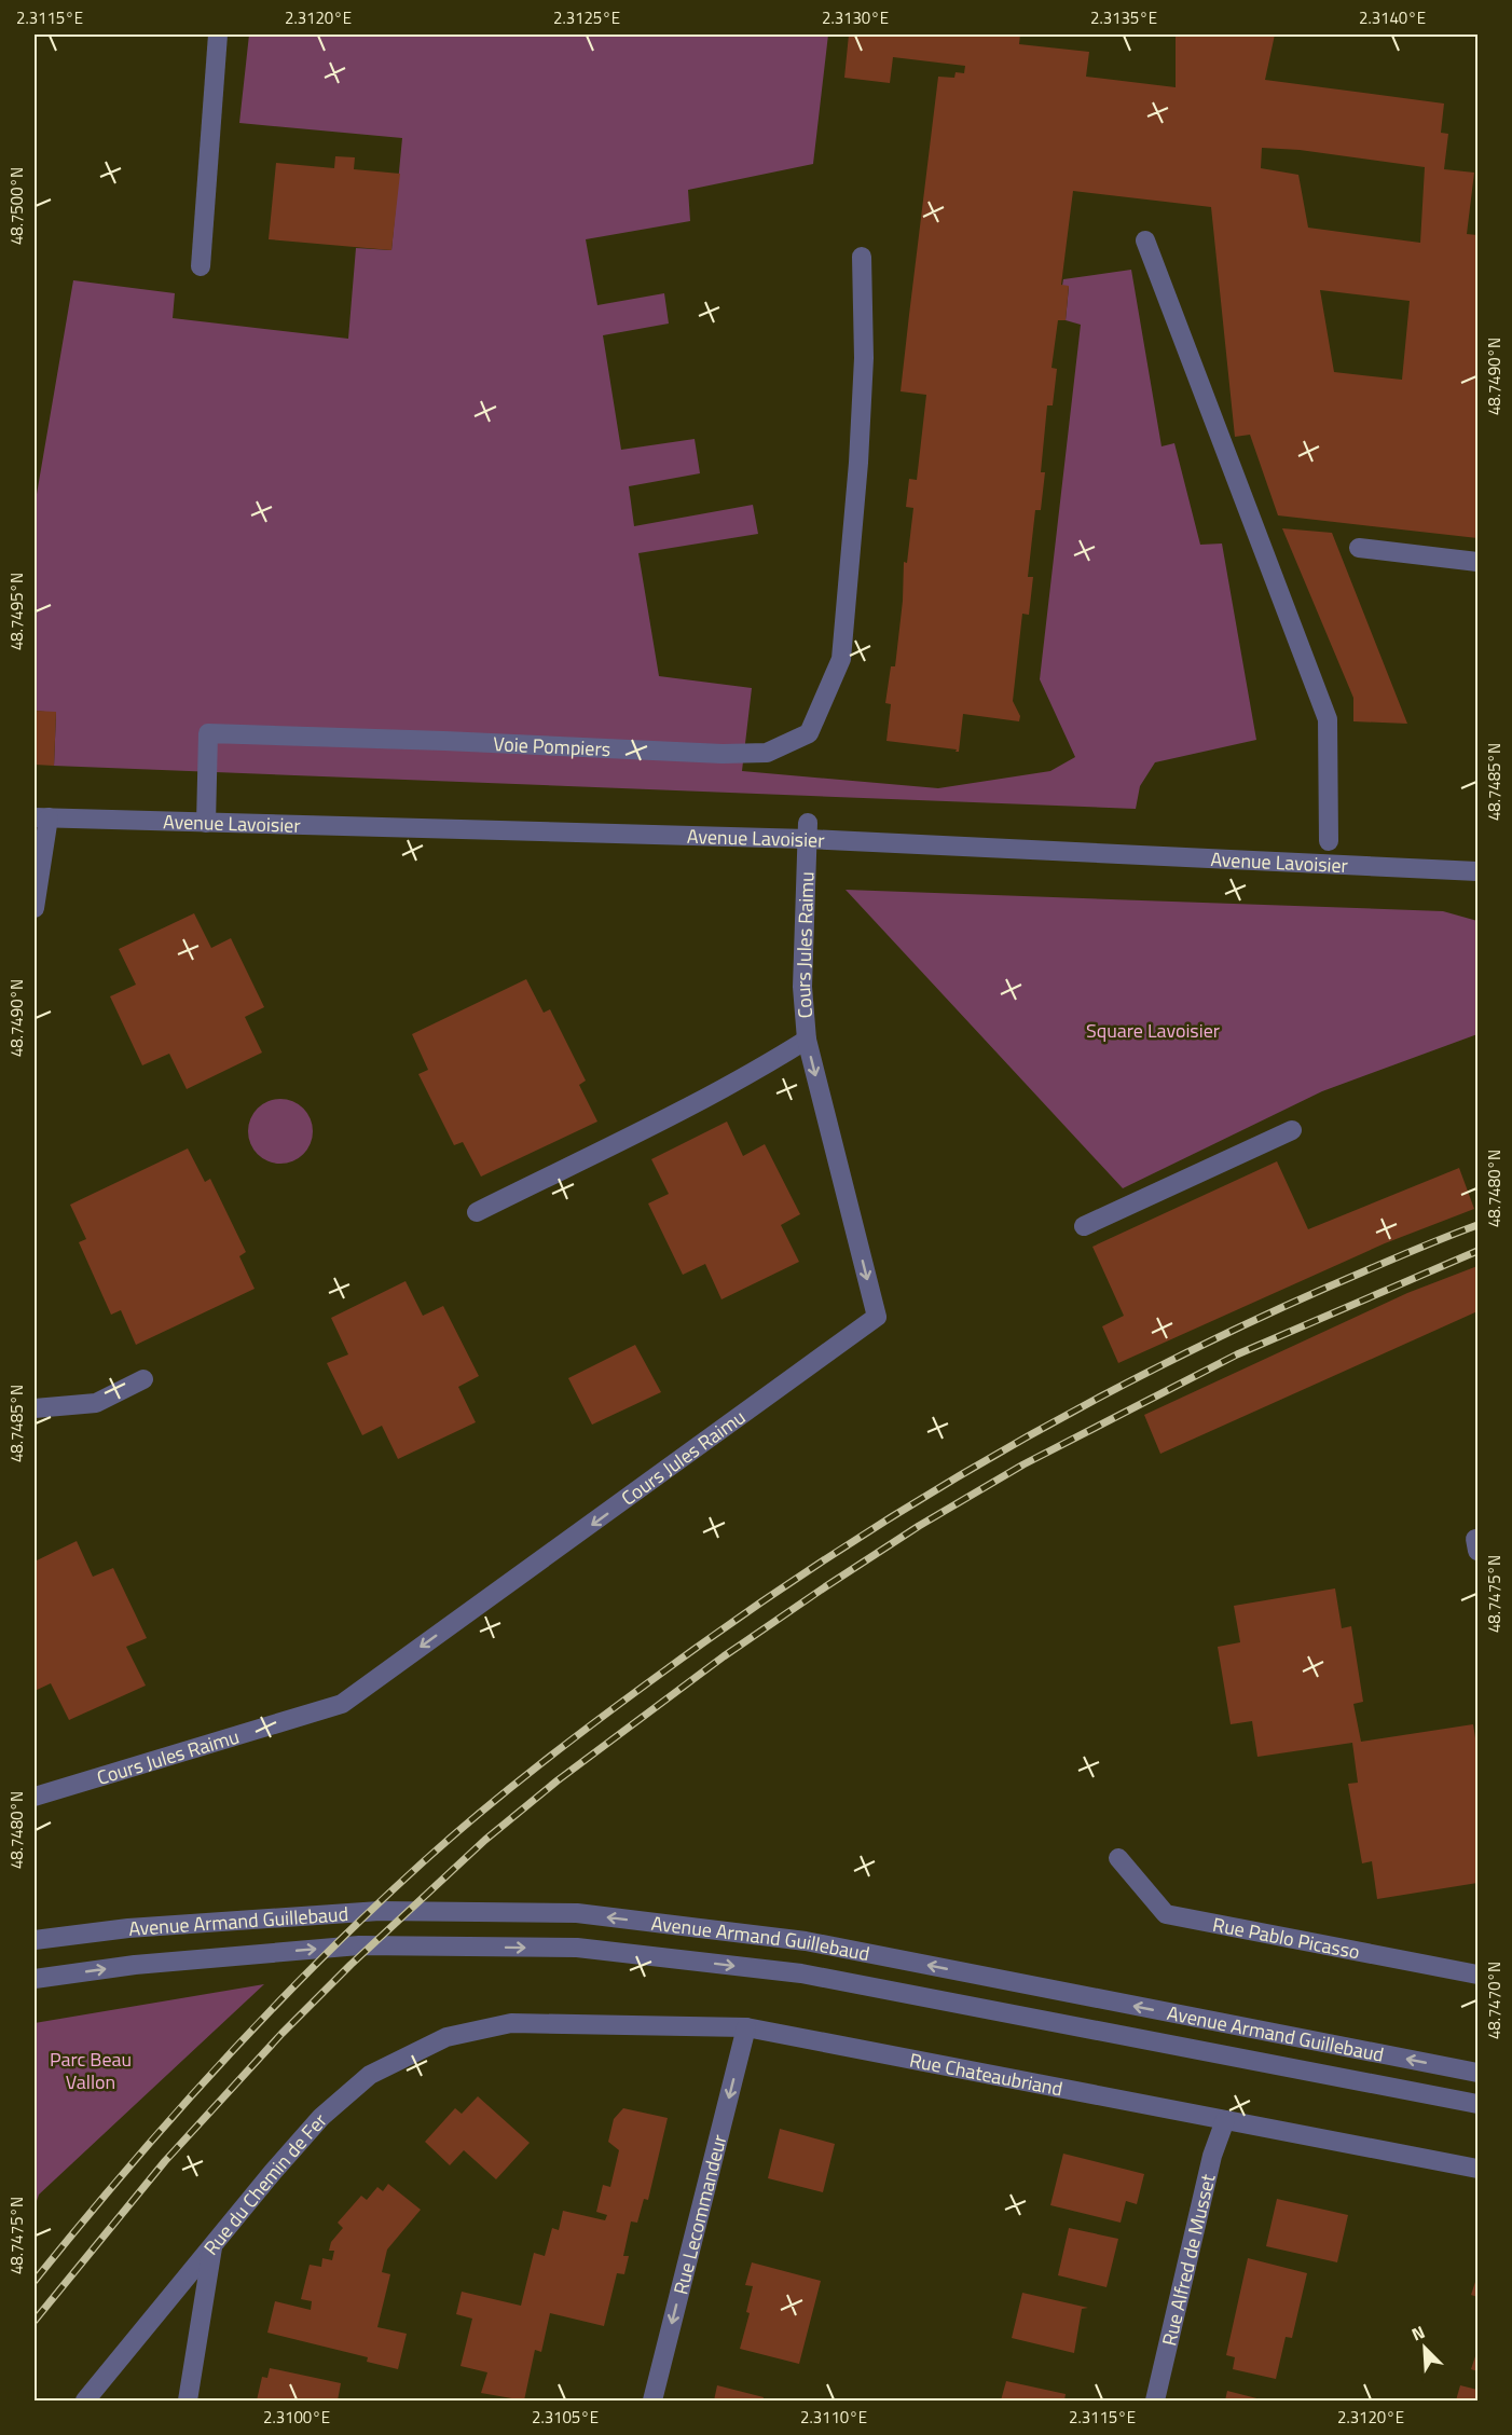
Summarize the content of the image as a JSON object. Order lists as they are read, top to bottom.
{
  "streets": {
    "street": [
      "Voie Pompiers",
      "Avenue Lavoisier",
      "Cours Jules Raimu",
      "Avenue Armand Guillebaud",
      "Rue Pablo Picasso",
      "Rue Chateaubriand",
      "Rue du Chemin de Fer",
      "Rue Lecommandeur",
      "Rue Alfred de Musset"
    ]
  },
  "crossings": [
    ["Voie Pompiers", "Avenue Lavoisier"],
    ["Avenue Lavoisier", "Cours Jules Raimu"],
    ["Rue Chateaubriand", "Rue du Chemin de Fer"],
    ["Rue Chateaubriand", "Rue Lecommandeur"],
    ["Rue Chateaubriand", "Rue Alfred de Musset"]
  ],
  "one_way": ["Cours Jules Raimu", "Rue Lecommandeur"],
  "parks": ["Square Lavoisier", "Parc Beau Vallon"],
  "north": "top left",
  "coordinates": [
    "2.3115°E",
    "2.3120°E",
    "2.3125°E",
    "2.3130°E",
    "2.3135°E",
    "2.3140°E",
    "48.7500°N",
    "48.7490°N",
    "48.7495°N",
    "48.7485°N",
    "48.7480°N",
    "48.7475°N",
    "48.7470°N",
    "2.3100°E",
    "2.3105°E",
    "2.3110°E"
  ]
}
